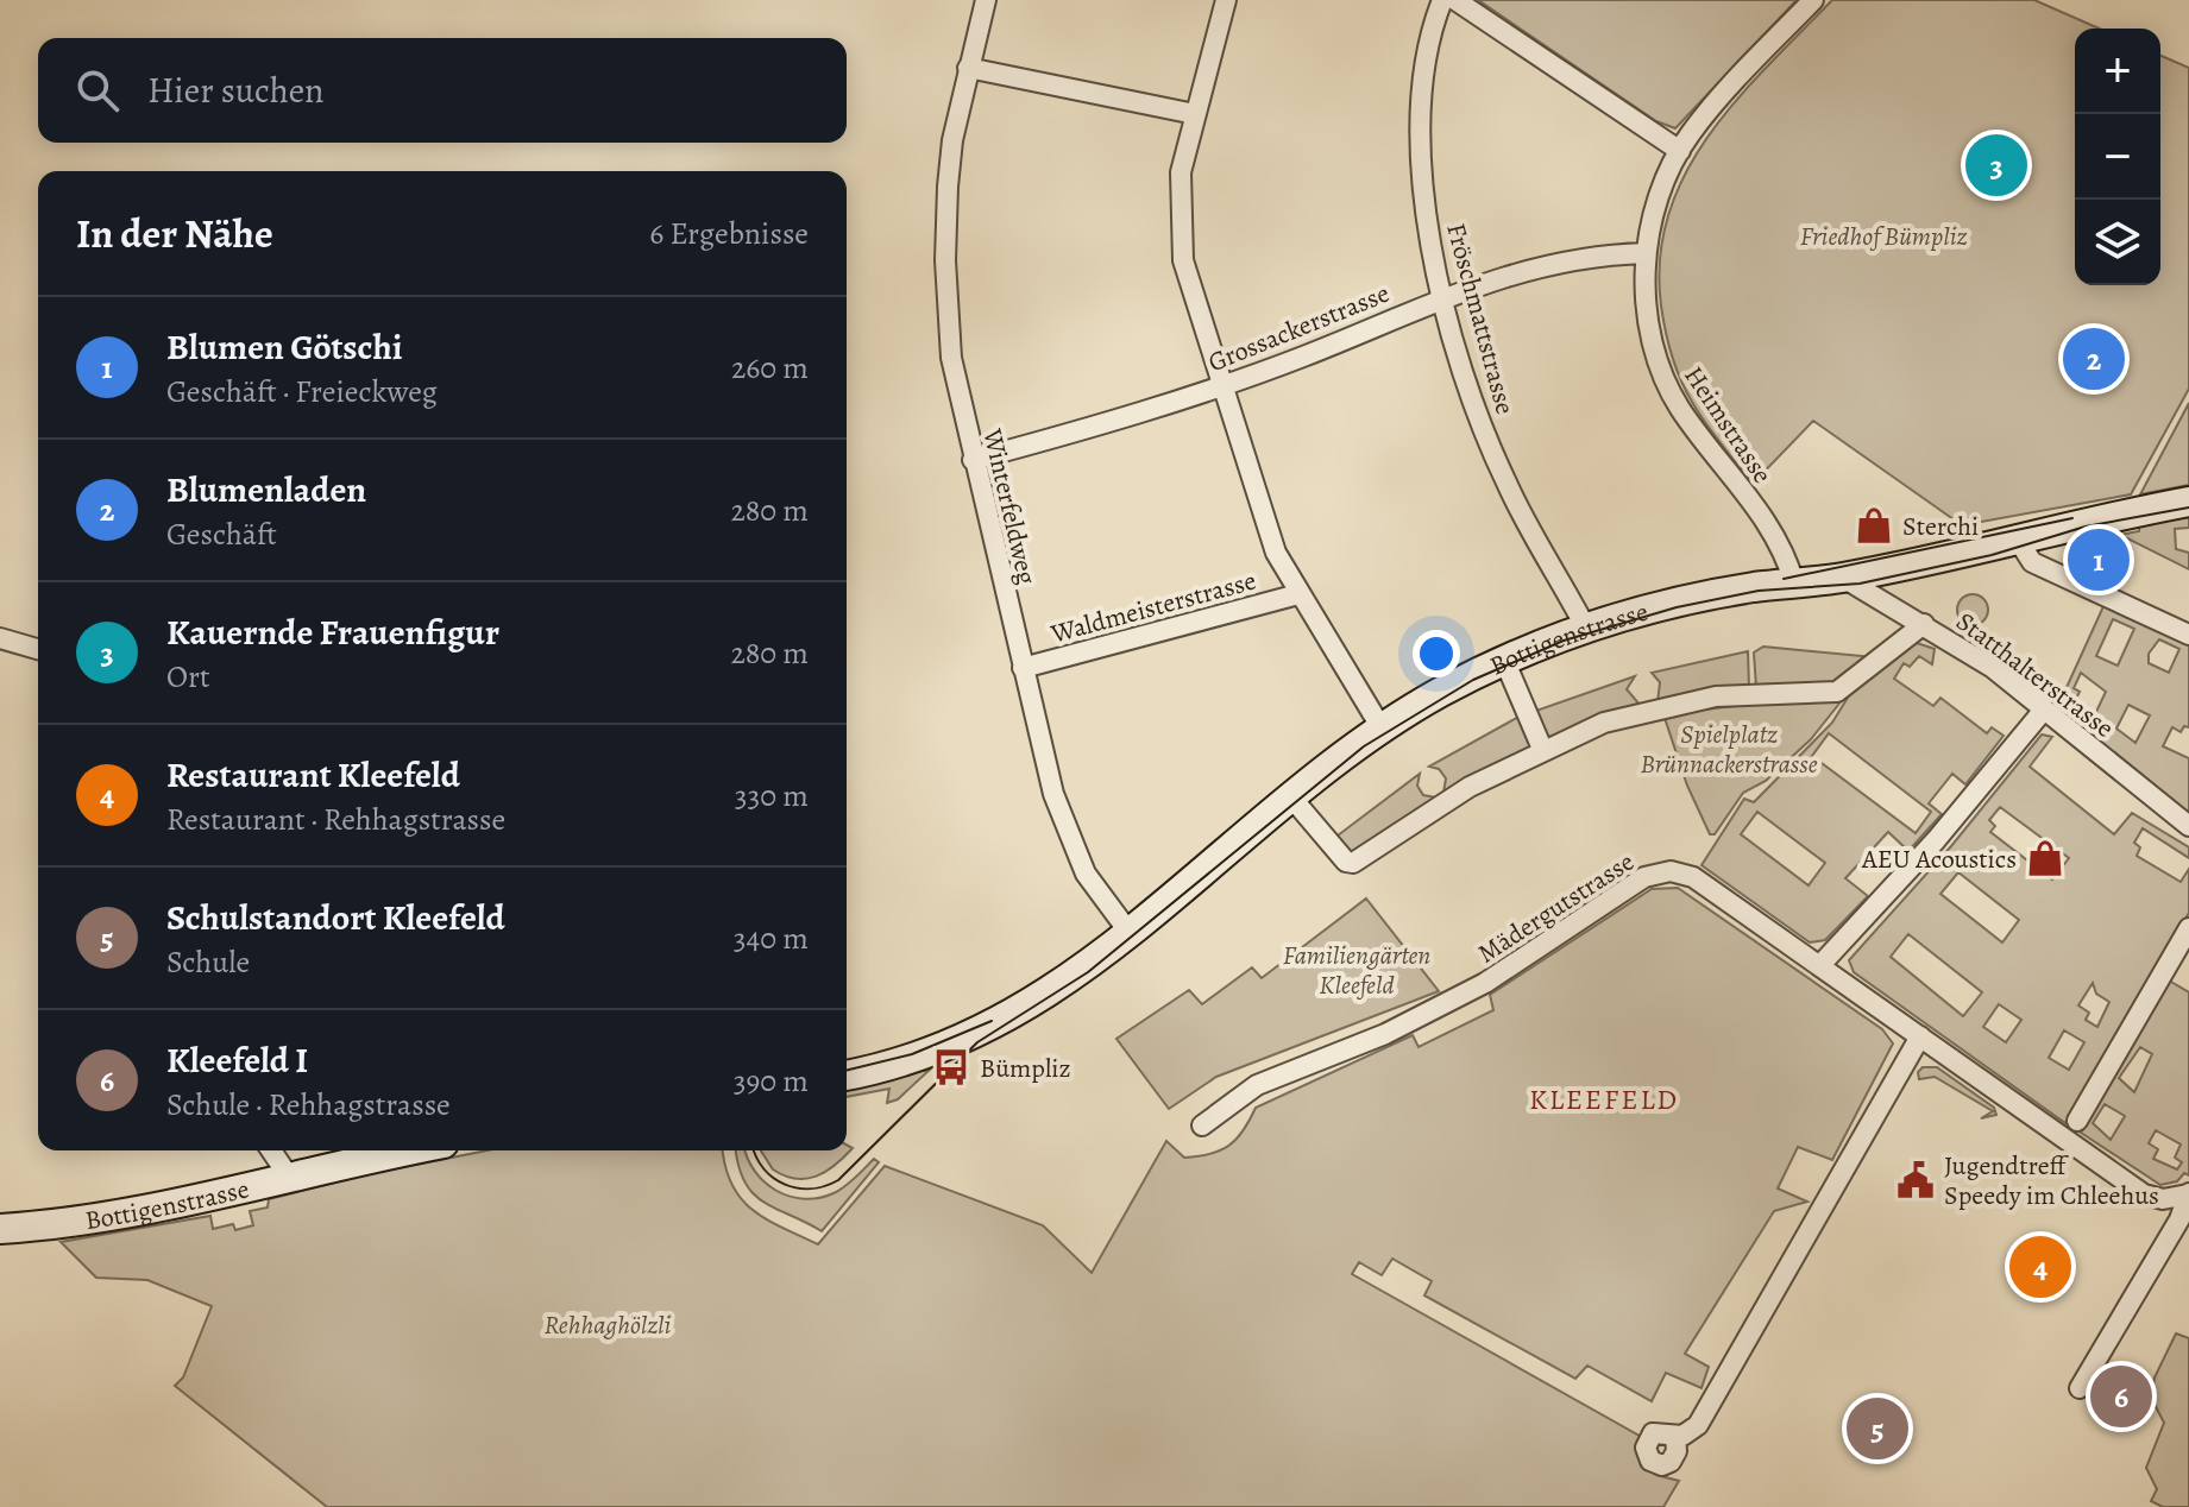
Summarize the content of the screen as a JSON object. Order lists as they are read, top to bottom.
{
  "streets": {
    "street": [
      "Fröschmattstrasse",
      "Grossackerstrasse",
      "Heimstrasse",
      "Winterfeldweg",
      "Waldmeisterstrasse",
      "Bottigenstrasse",
      "Statthalterstrasse",
      "Mädergutstrasse"
    ]
  },
  "crossings": [
    ["Fröschmattstrasse", "Grossackerstrasse"],
    ["Fröschmattstrasse", "Bottigenstrasse"],
    ["Grossackerstrasse", "Heimstrasse"],
    ["Grossackerstrasse", "Winterfeldweg"],
    ["Grossackerstrasse", "Waldmeisterstrasse"],
    ["Heimstrasse", "Bottigenstrasse"],
    ["Winterfeldweg", "Waldmeisterstrasse"],
    ["Winterfeldweg", "Bottigenstrasse"],
    ["Waldmeisterstrasse", "Bottigenstrasse"],
    ["Bottigenstrasse", "Statthalterstrasse"]
  ],
  "districts": ["KLEEFELD"],
  "parks": [
    "Friedhof Bümpliz",
    "Spielplatz Brünnackerstrasse",
    "Familiengärten Kleefeld",
    "Rehhaghölzli"
  ],
  "places": {
    "shop": ["Sterchi", "AEU Acoustics"],
    "bus stop": ["Bümpliz"],
    "public building": ["Jugendtreff Speedy im Chleehus"]
  },
  "page": {
    "map_buttons": ["+", "−"],
    "search": "Hier suchen",
    "pins": [
      "3",
      "2",
      "1",
      "4",
      "6",
      "5"
    ],
    "heading": ["In der Nähe", "6 Ergebnisse"],
    "list": [
      {
        "mark": "1",
        "name": "Blumen Götschi",
        "note": "Geschäft · Freieckweg",
        "value": "260 m"
      },
      {
        "mark": "2",
        "name": "Blumenladen",
        "note": "Geschäft",
        "value": "280 m"
      },
      {
        "mark": "3",
        "name": "Kauernde Frauenfigur",
        "note": "Ort",
        "value": "280 m"
      },
      {
        "mark": "4",
        "name": "Restaurant Kleefeld",
        "note": "Restaurant · Rehhagstrasse",
        "value": "330 m"
      },
      {
        "mark": "5",
        "name": "Schulstandort Kleefeld",
        "note": "Schule",
        "value": "340 m"
      },
      {
        "mark": "6",
        "name": "Kleefeld I",
        "note": "Schule · Rehhagstrasse",
        "value": "390 m"
      }
    ]
  }
}
